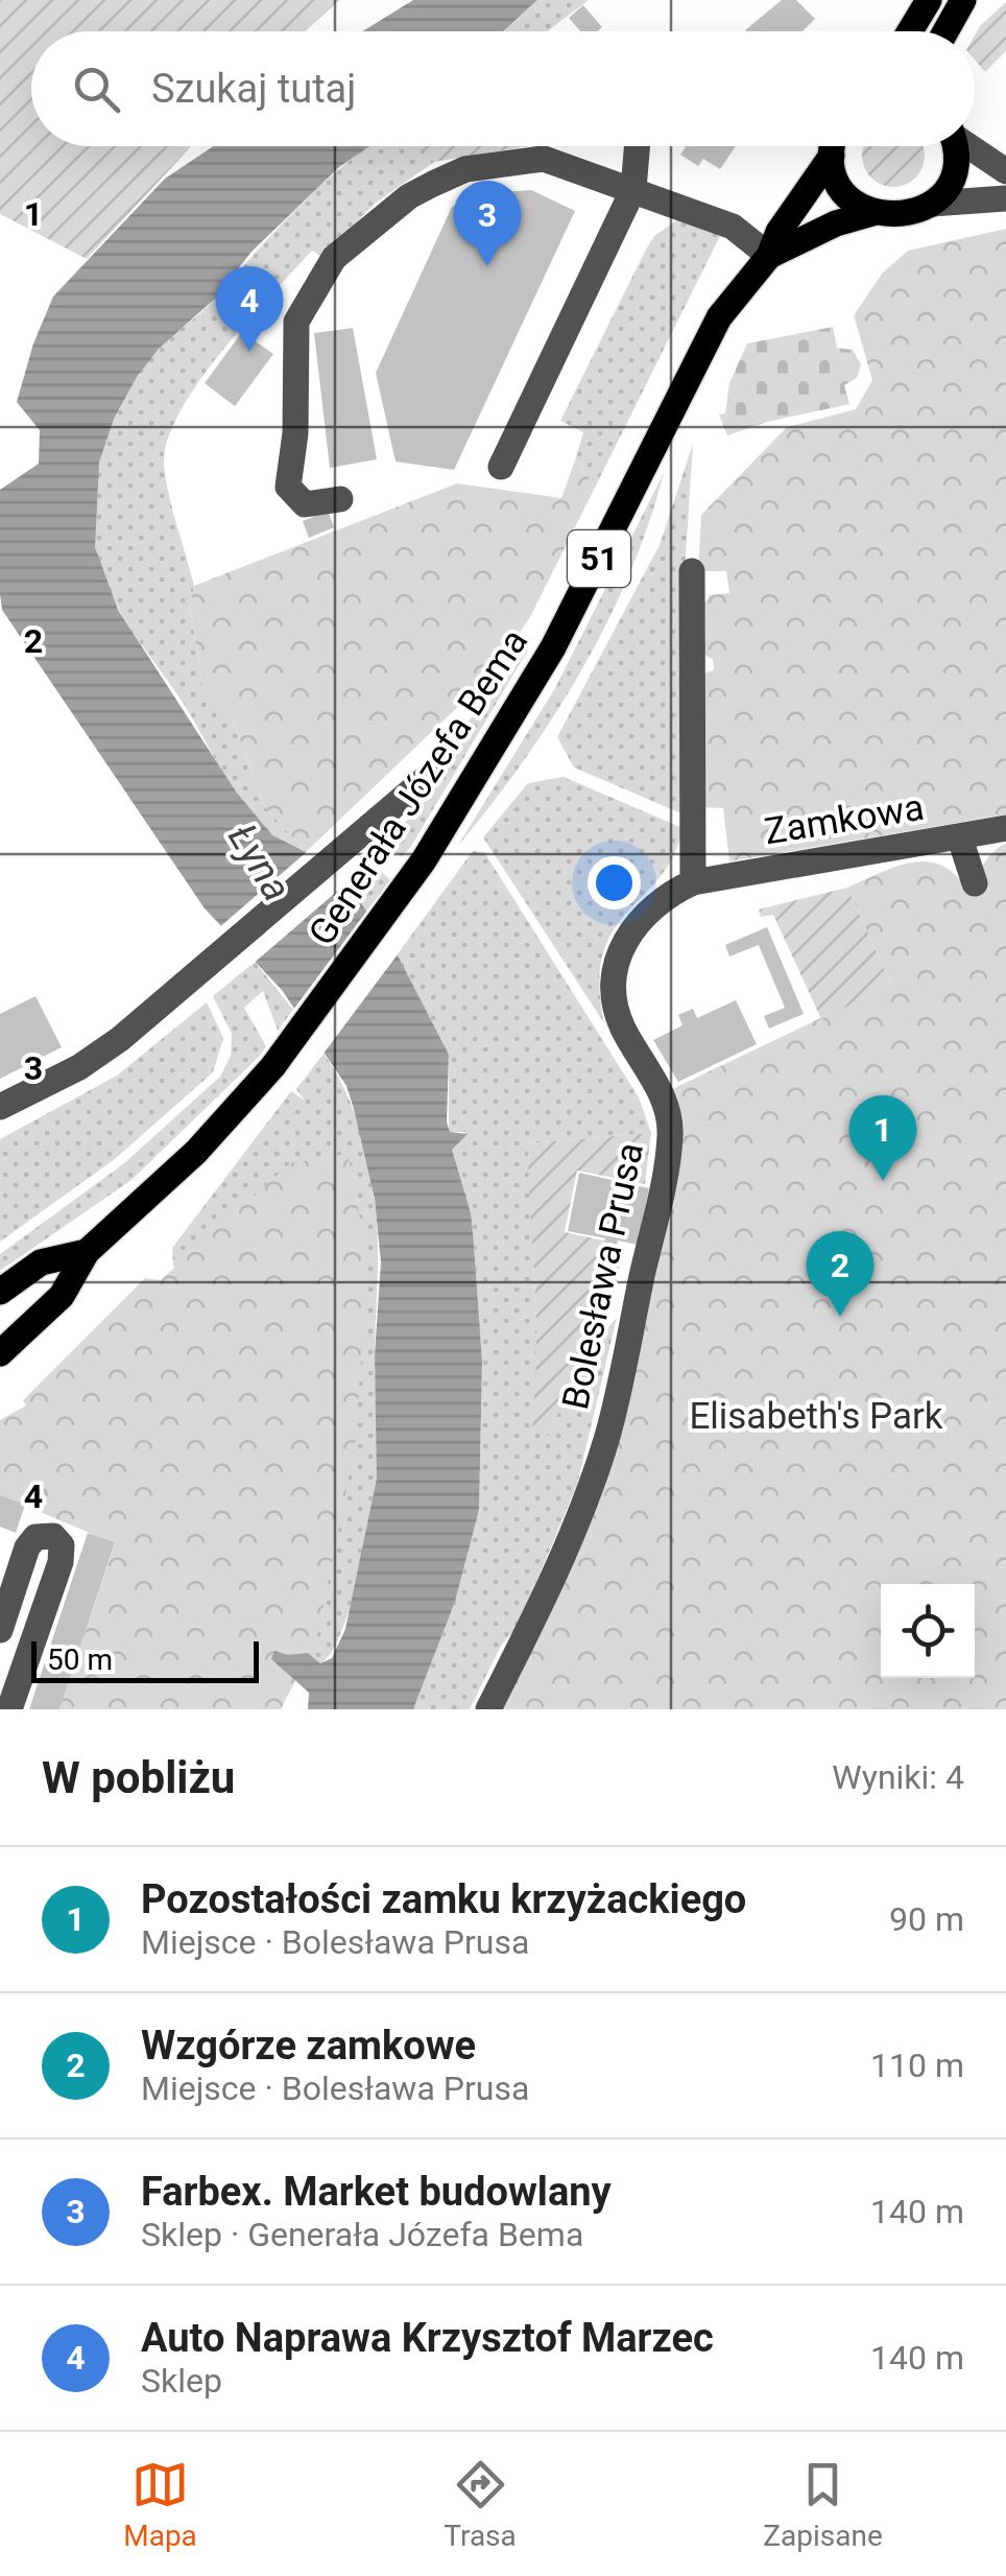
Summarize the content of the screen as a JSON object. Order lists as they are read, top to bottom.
{
  "streets": {
    "main road": ["51", "Generała Józefa Bema"],
    "street": ["Zamkowa", "Bolesława Prusa"]
  },
  "crossings": [
    ["51", "Generała Józefa Bema"],
    ["Zamkowa", "Bolesława Prusa"]
  ],
  "water": ["Łyna"],
  "parks": ["Elisabeth's Park"],
  "scale_bar": "50 m",
  "page": {
    "search": "Szukaj tutaj",
    "pins": [
      "3",
      "4",
      "1",
      "2"
    ],
    "scale": "50 m",
    "heading": ["W pobliżu", "Wyniki: 4"],
    "list": [
      {
        "mark": "1",
        "name": "Pozostałości zamku krzyżackiego",
        "note": "Miejsce · Bolesława Prusa",
        "value": "90 m"
      },
      {
        "mark": "2",
        "name": "Wzgórze zamkowe",
        "note": "Miejsce · Bolesława Prusa",
        "value": "110 m"
      },
      {
        "mark": "3",
        "name": "Farbex. Market budowlany",
        "note": "Sklep · Generała Józefa Bema",
        "value": "140 m"
      },
      {
        "mark": "4",
        "name": "Auto Naprawa Krzysztof Marzec",
        "note": "Sklep",
        "value": "140 m"
      }
    ],
    "nav": ["Mapa", "Trasa", "Zapisane"]
  },
  "grid": {
    "rows": [
      "1",
      "2",
      "3",
      "4"
    ]
  }
}
